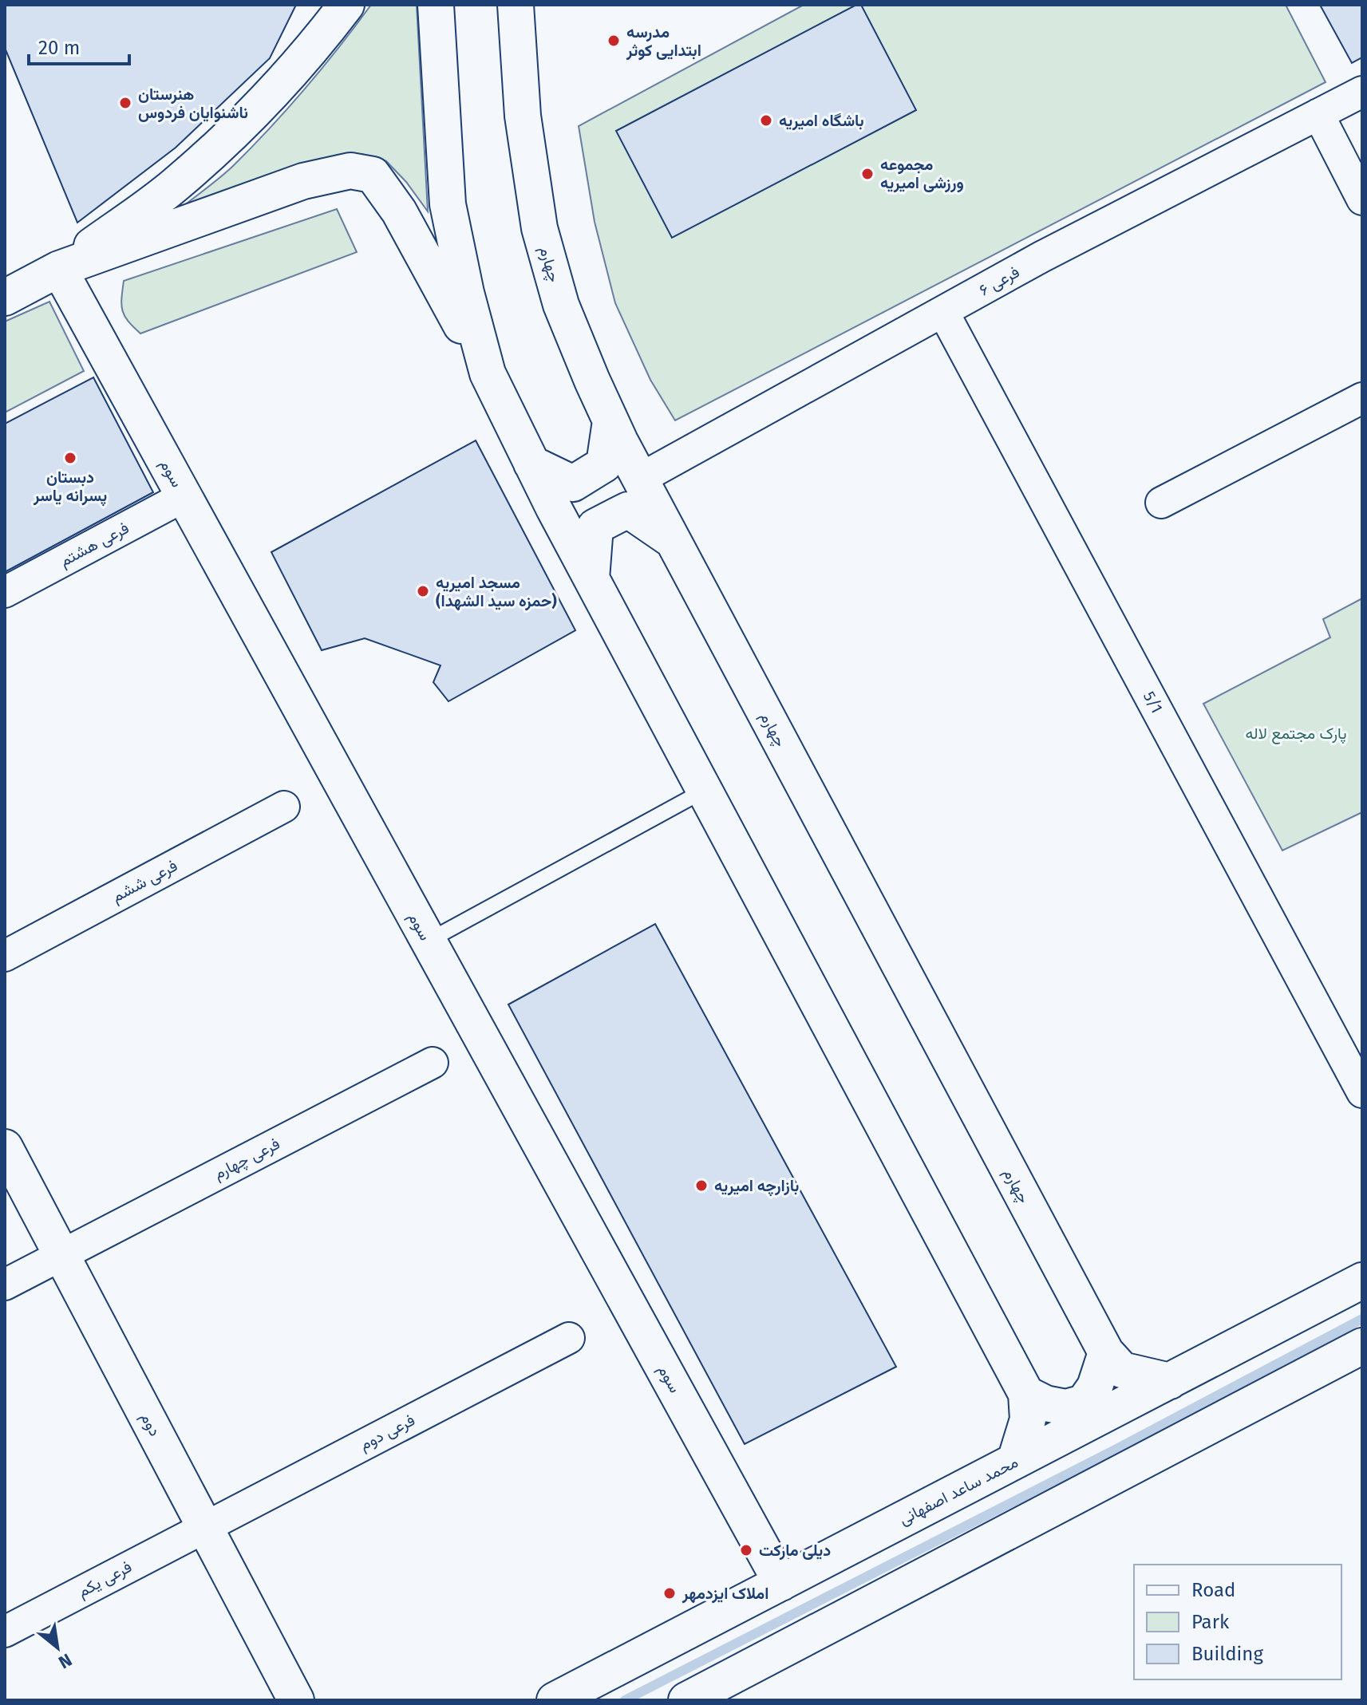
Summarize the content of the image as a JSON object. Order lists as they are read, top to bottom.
{
  "streets": {
    "street": [
      "چهارم",
      "فرعی ۶",
      "سوم",
      "فرعی هشتم",
      "5/1",
      "فرعی ششم",
      "فرعی چهارم",
      "دوم",
      "فرعی دوم",
      "محمد ساعد اصفهانی",
      "فرعی یکم"
    ]
  },
  "crossings": [
    ["چهارم", "فرعی ۶"],
    ["چهارم", "محمد ساعد اصفهانی"],
    ["فرعی ۶", "5/1"],
    ["سوم", "فرعی هشتم"],
    ["سوم", "محمد ساعد اصفهانی"],
    ["فرعی چهارم", "دوم"],
    ["دوم", "فرعی دوم"],
    ["دوم", "فرعی یکم"],
    ["فرعی دوم", "فرعی یکم"]
  ],
  "parks": ["پارک مجتمع لاله"],
  "places": [
    "مدرسه ابتدایی کوثر",
    "هنرستان ناشنوایان فردوس",
    "باشگاه امیریه",
    "مجموعه ورزشی امیریه",
    "دبستان پسرانه یاسر",
    "مسجد امیریه (حمزه سید الشهدا)",
    "بازارچه امیریه",
    "دیلی مارکت",
    "املاک ایزدمهر"
  ],
  "legend": ["Road", "Park", "Building"],
  "scale_bar": "20 m",
  "north": "bottom right"
}
